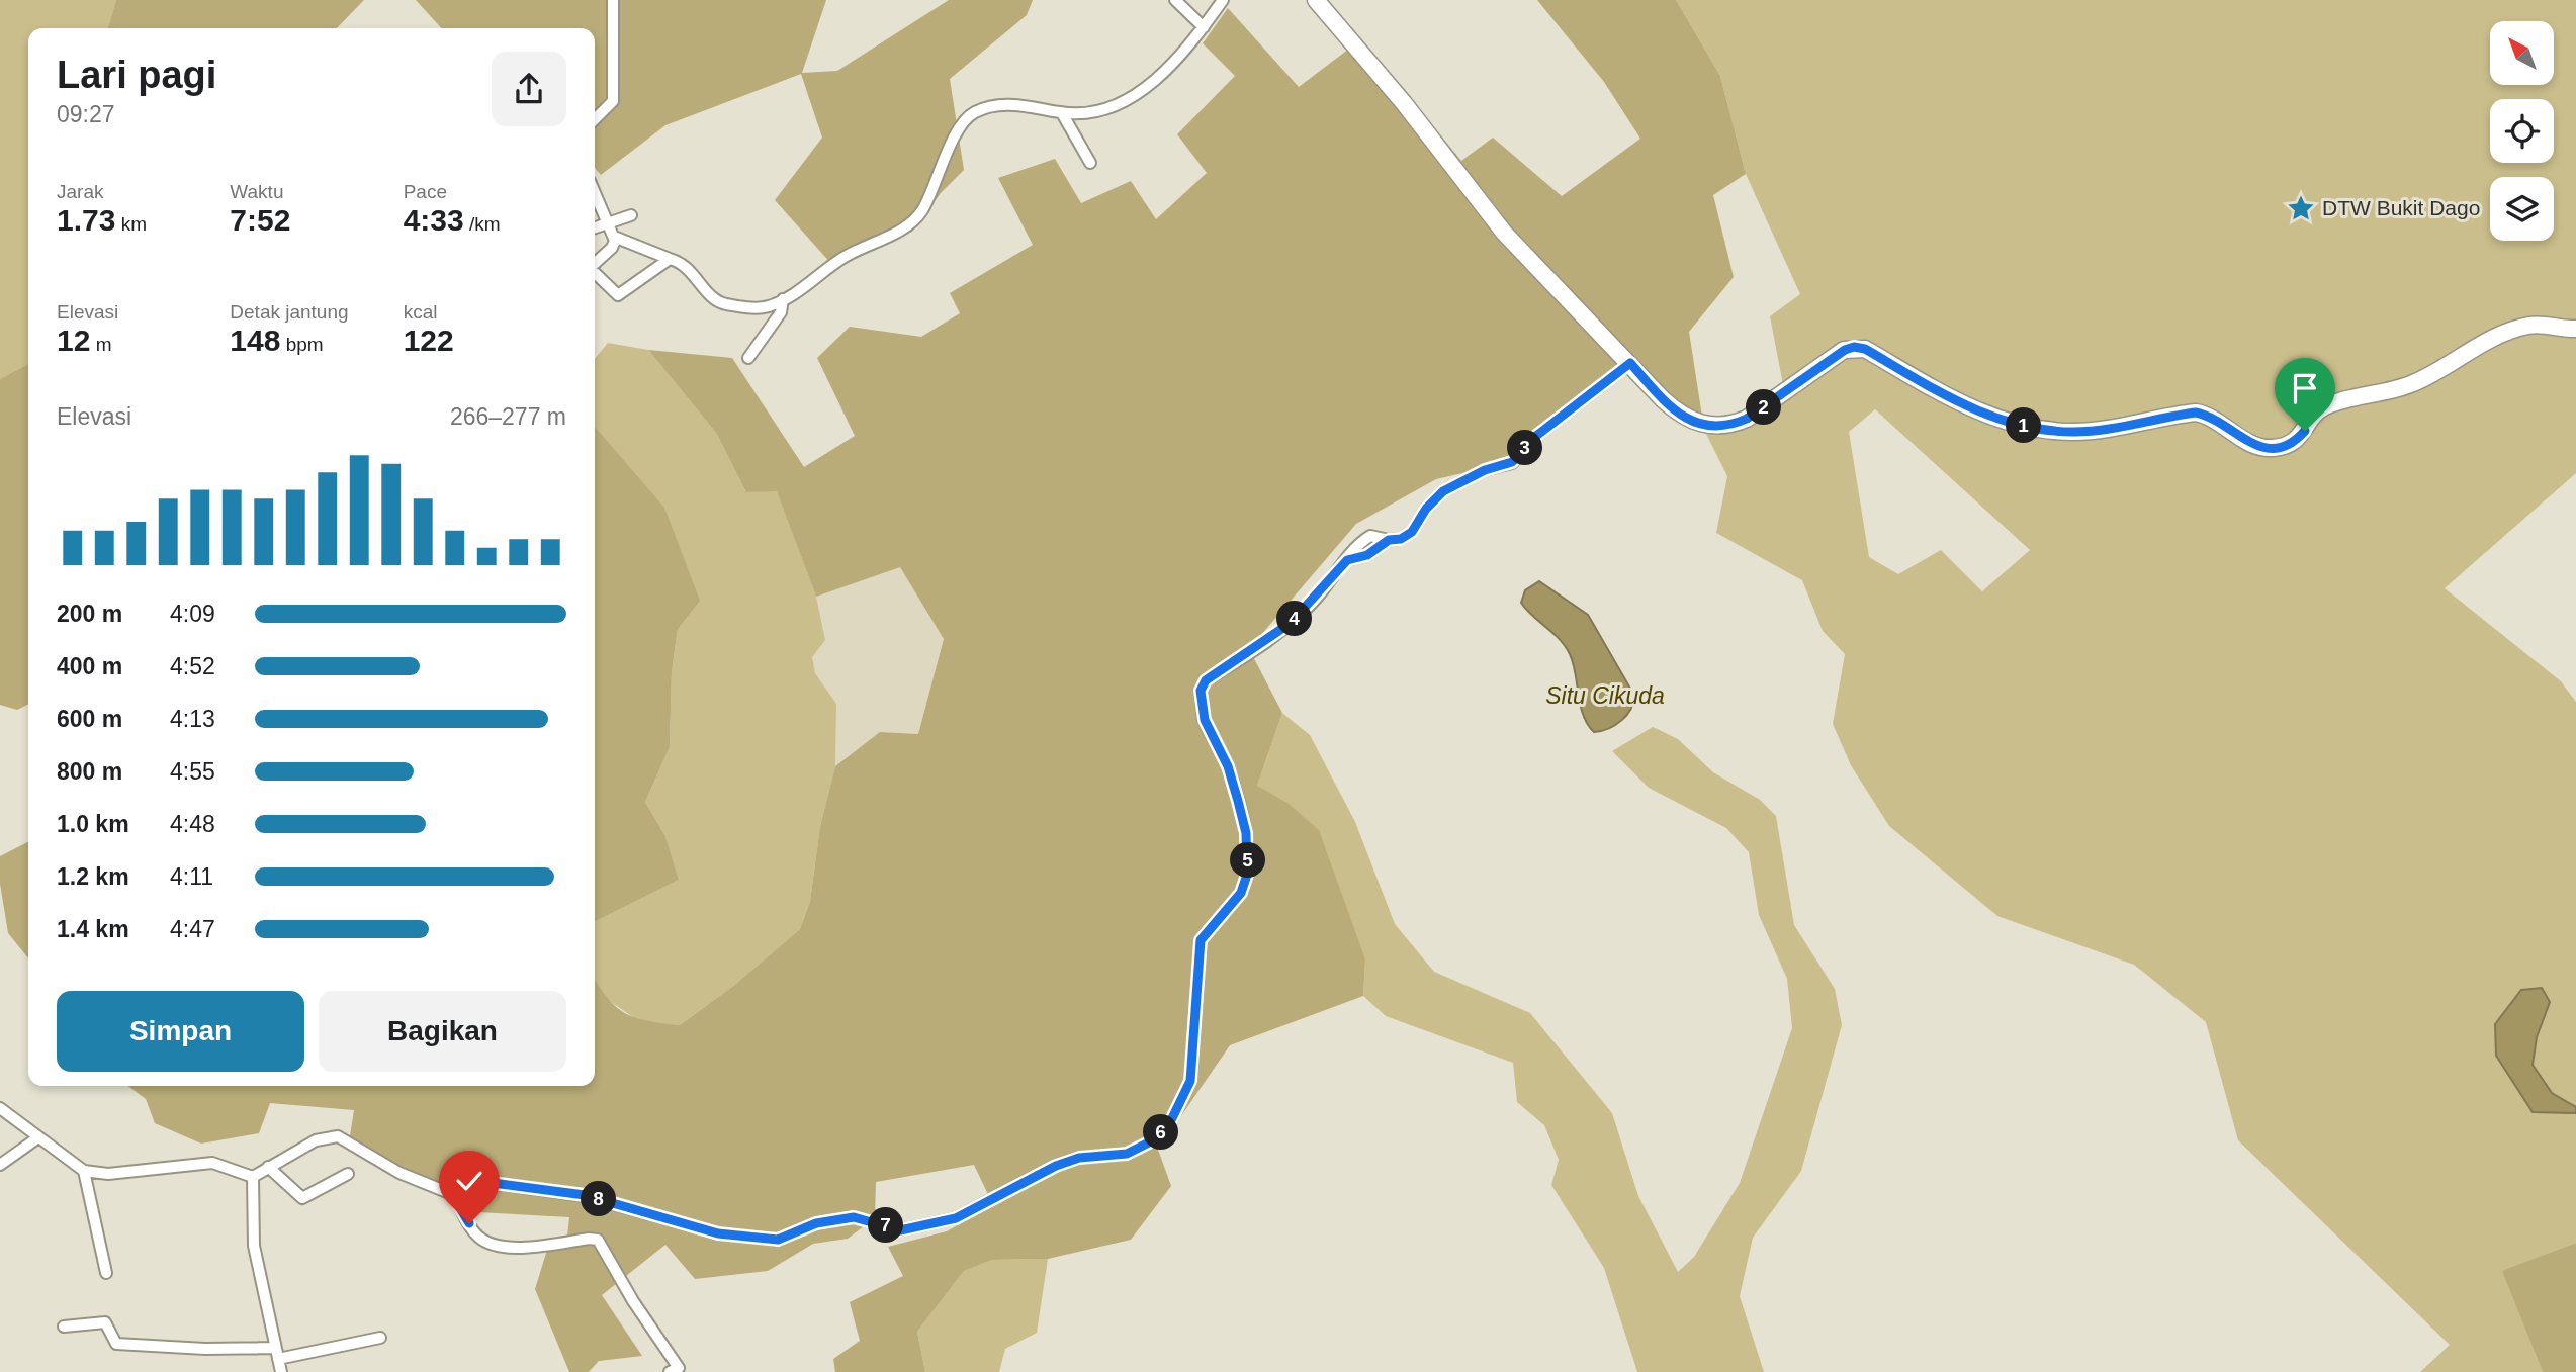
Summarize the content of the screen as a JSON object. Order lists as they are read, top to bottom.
{
  "water": ["Situ Cikuda"],
  "places": {
    "place": ["DTW Bukit Dago"]
  },
  "north": "top left",
  "page": {
    "heading": ["Lari pagi", "09:27"],
    "stats": [
      ["Jarak", "1.73 km"],
      ["Waktu", "7:52"],
      ["Pace", "4:33 /km"],
      ["Elevasi", "12 m"],
      ["Detak jantung", "148 bpm"],
      ["kcal", "122"]
    ],
    "pins": [
      "2",
      "1",
      "3",
      "4",
      "5",
      "6",
      "8",
      "7"
    ],
    "chart": ["Elevasi", "266–277 m"],
    "list": [
      {
        "name": "200 m",
        "note": "4:09"
      },
      {
        "name": "400 m",
        "note": "4:52"
      },
      {
        "name": "600 m",
        "note": "4:13"
      },
      {
        "name": "800 m",
        "note": "4:55"
      },
      {
        "name": "1.0 km",
        "note": "4:48"
      },
      {
        "name": "1.2 km",
        "note": "4:11"
      },
      {
        "name": "1.4 km",
        "note": "4:47"
      }
    ],
    "buttons": ["Simpan", "Bagikan"]
  }
}
